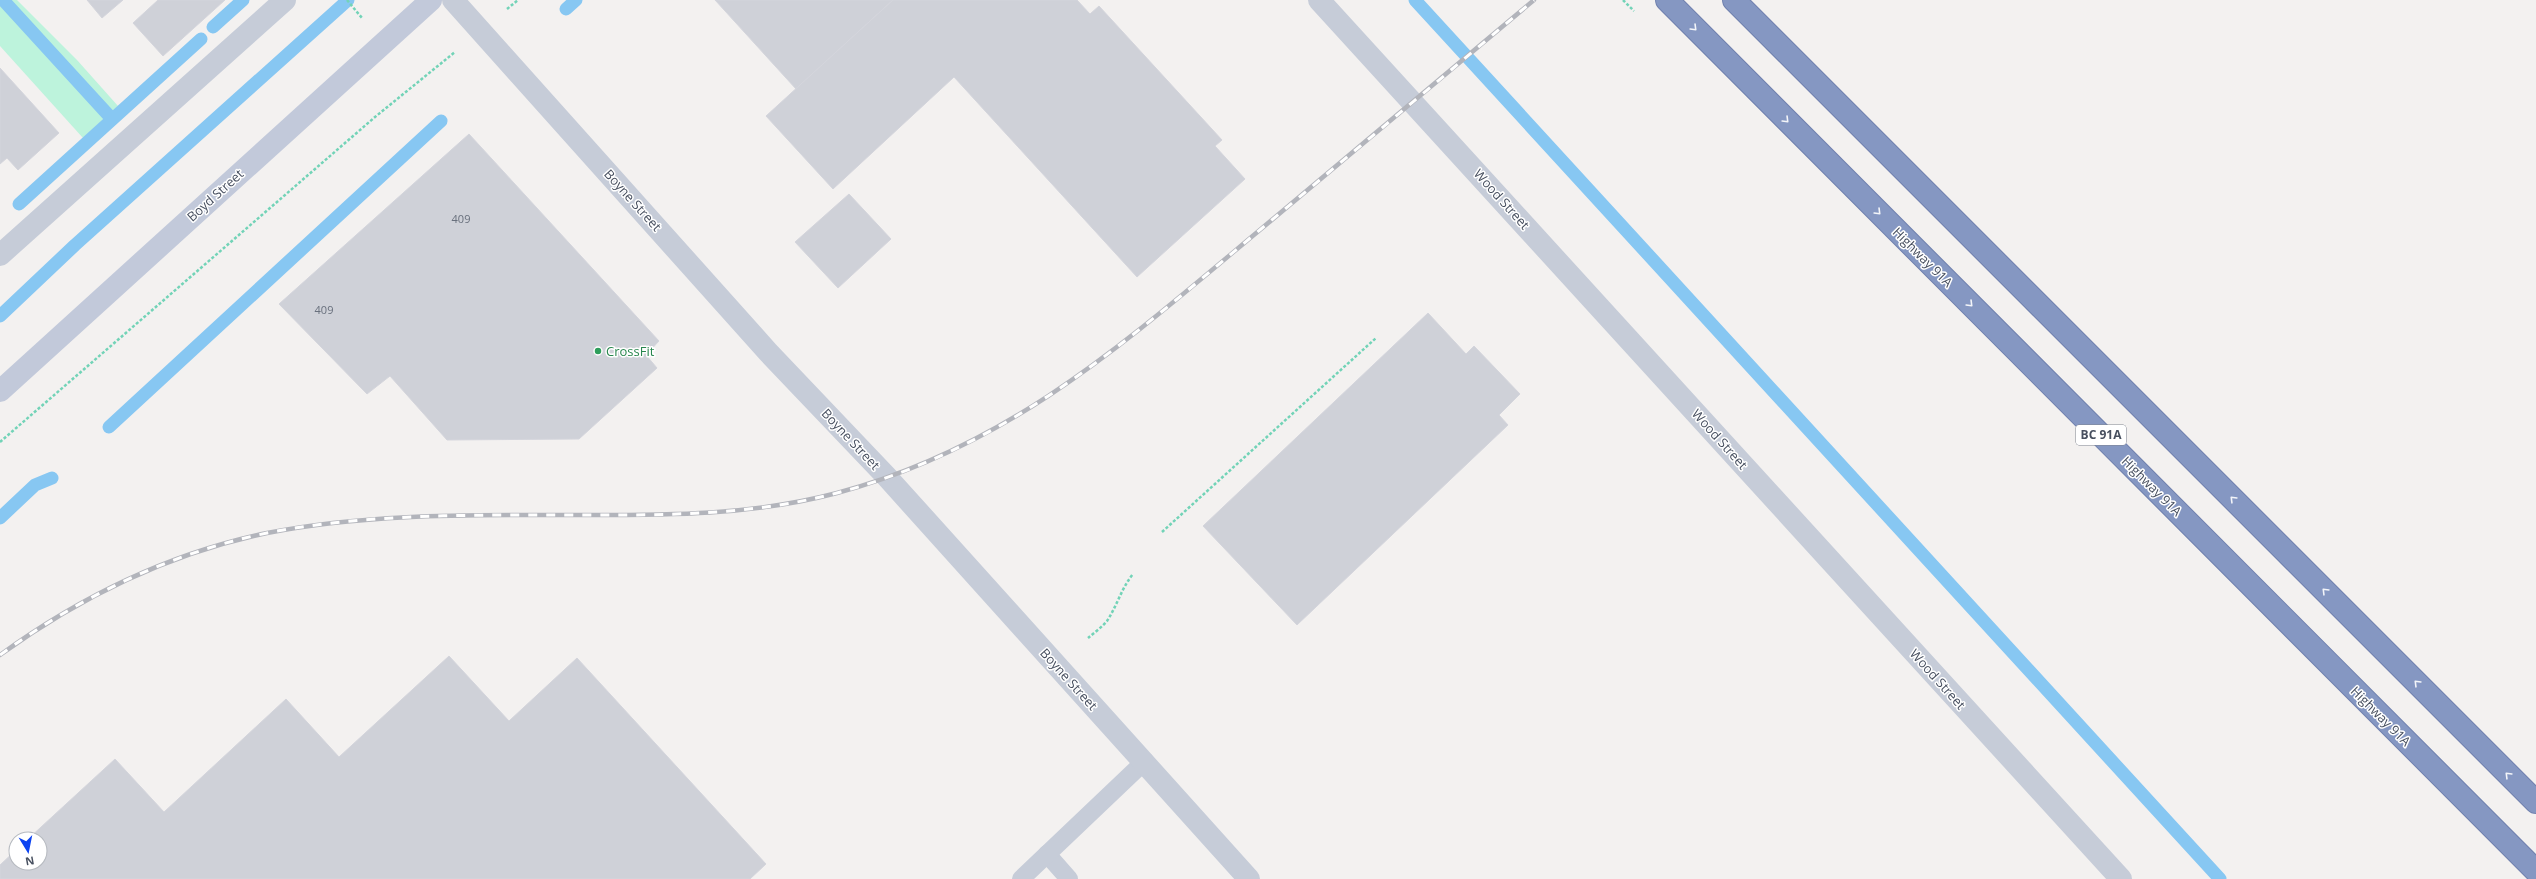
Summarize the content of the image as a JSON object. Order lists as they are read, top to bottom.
{
  "streets": {
    "highway": ["Highway 91A", "BC 91A"],
    "main road": ["Boyd Street"],
    "street": ["Wood Street", "Boyne Street"]
  },
  "places": ["CrossFit"],
  "house_numbers": ["409", "409"],
  "north": "bottom"
}
